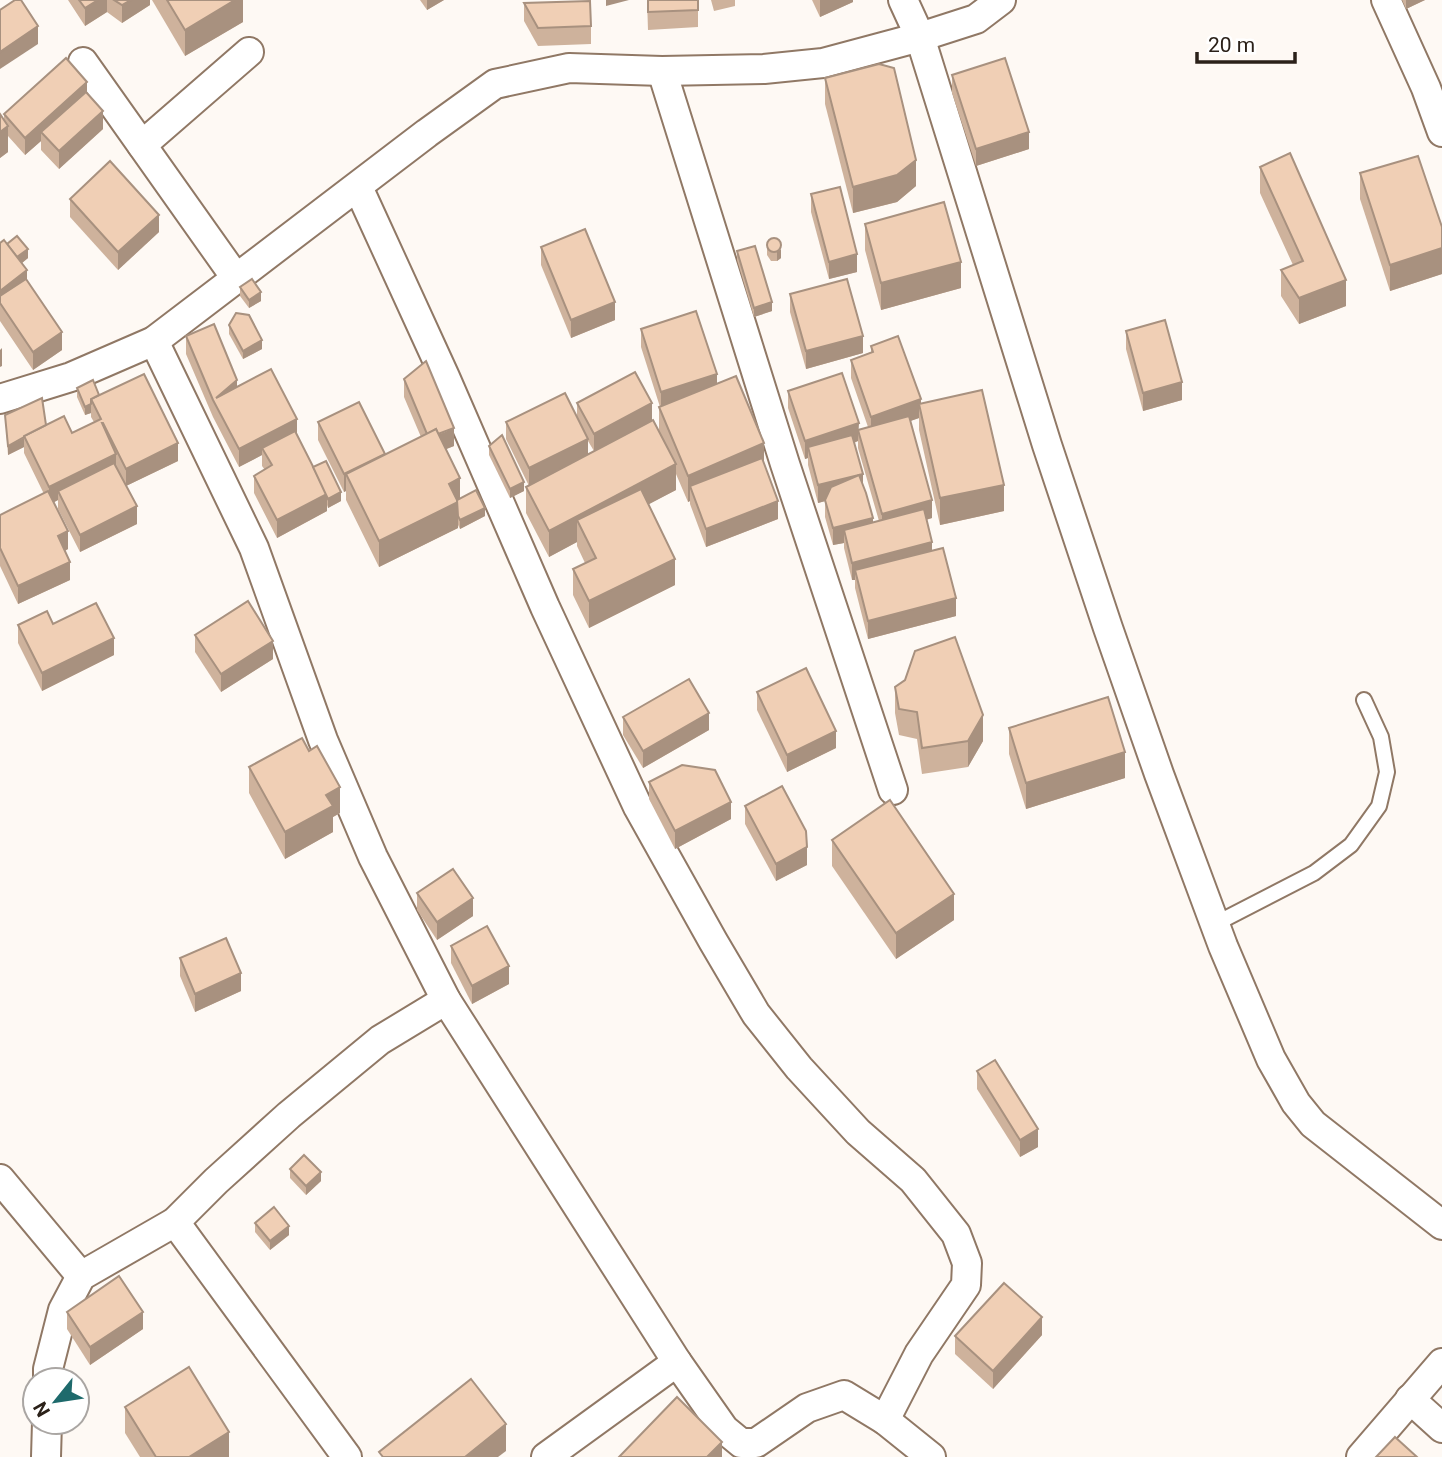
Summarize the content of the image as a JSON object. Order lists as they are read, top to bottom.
{
  "scale_bar": "20 m",
  "north": "bottom left"
}
